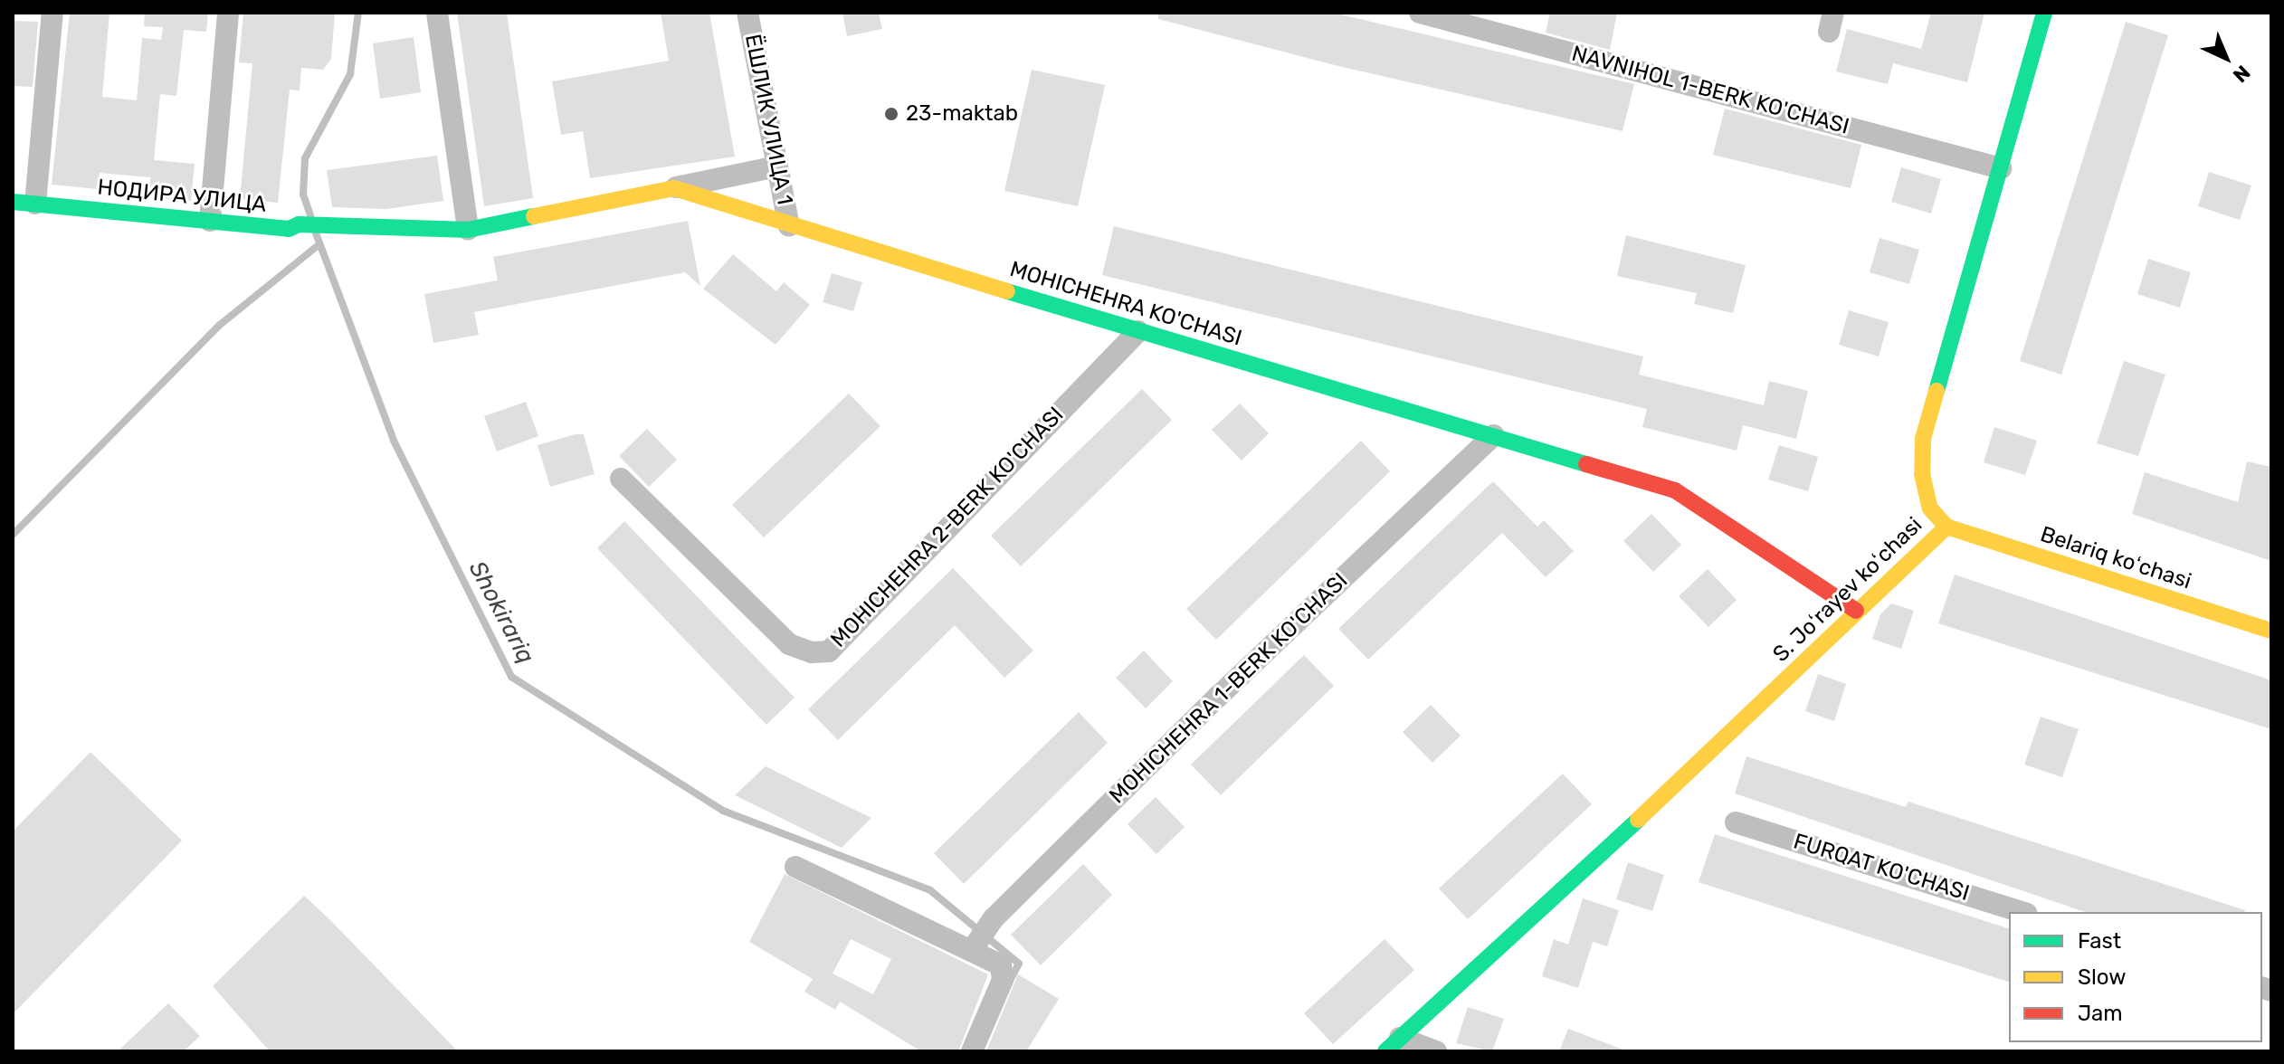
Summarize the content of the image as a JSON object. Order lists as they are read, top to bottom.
{
  "streets": {
    "street": [
      "NAVNIHOL 1-BERK KO'CHASI",
      "ЁШЛИК УЛИЦА 1",
      "НОДИРА УЛИЦА",
      "MOHICHEHRA KO'CHASI",
      "MOHICHEHRA 2-BERK KO'CHASI",
      "Belariq koʻchasi",
      "S. Joʻrayev koʻchasi",
      "MOHICHEHRA 1-BERK KO'CHASI",
      "FURQAT KO'CHASI"
    ]
  },
  "crossings": [
    ["NAVNIHOL 1-BERK KO'CHASI", "S. Joʻrayev koʻchasi"],
    ["ЁШЛИК УЛИЦА 1", "MOHICHEHRA KO'CHASI"],
    ["НОДИРА УЛИЦА", "MOHICHEHRA KO'CHASI"],
    ["MOHICHEHRA KO'CHASI", "MOHICHEHRA 2-BERK KO'CHASI"],
    ["MOHICHEHRA KO'CHASI", "S. Joʻrayev koʻchasi"],
    ["MOHICHEHRA KO'CHASI", "MOHICHEHRA 1-BERK KO'CHASI"],
    ["Belariq koʻchasi", "S. Joʻrayev koʻchasi"]
  ],
  "water": ["Shokirariq"],
  "places": ["23-maktab"],
  "legend": ["Fast", "Slow", "Jam"],
  "north": "bottom right"
}
